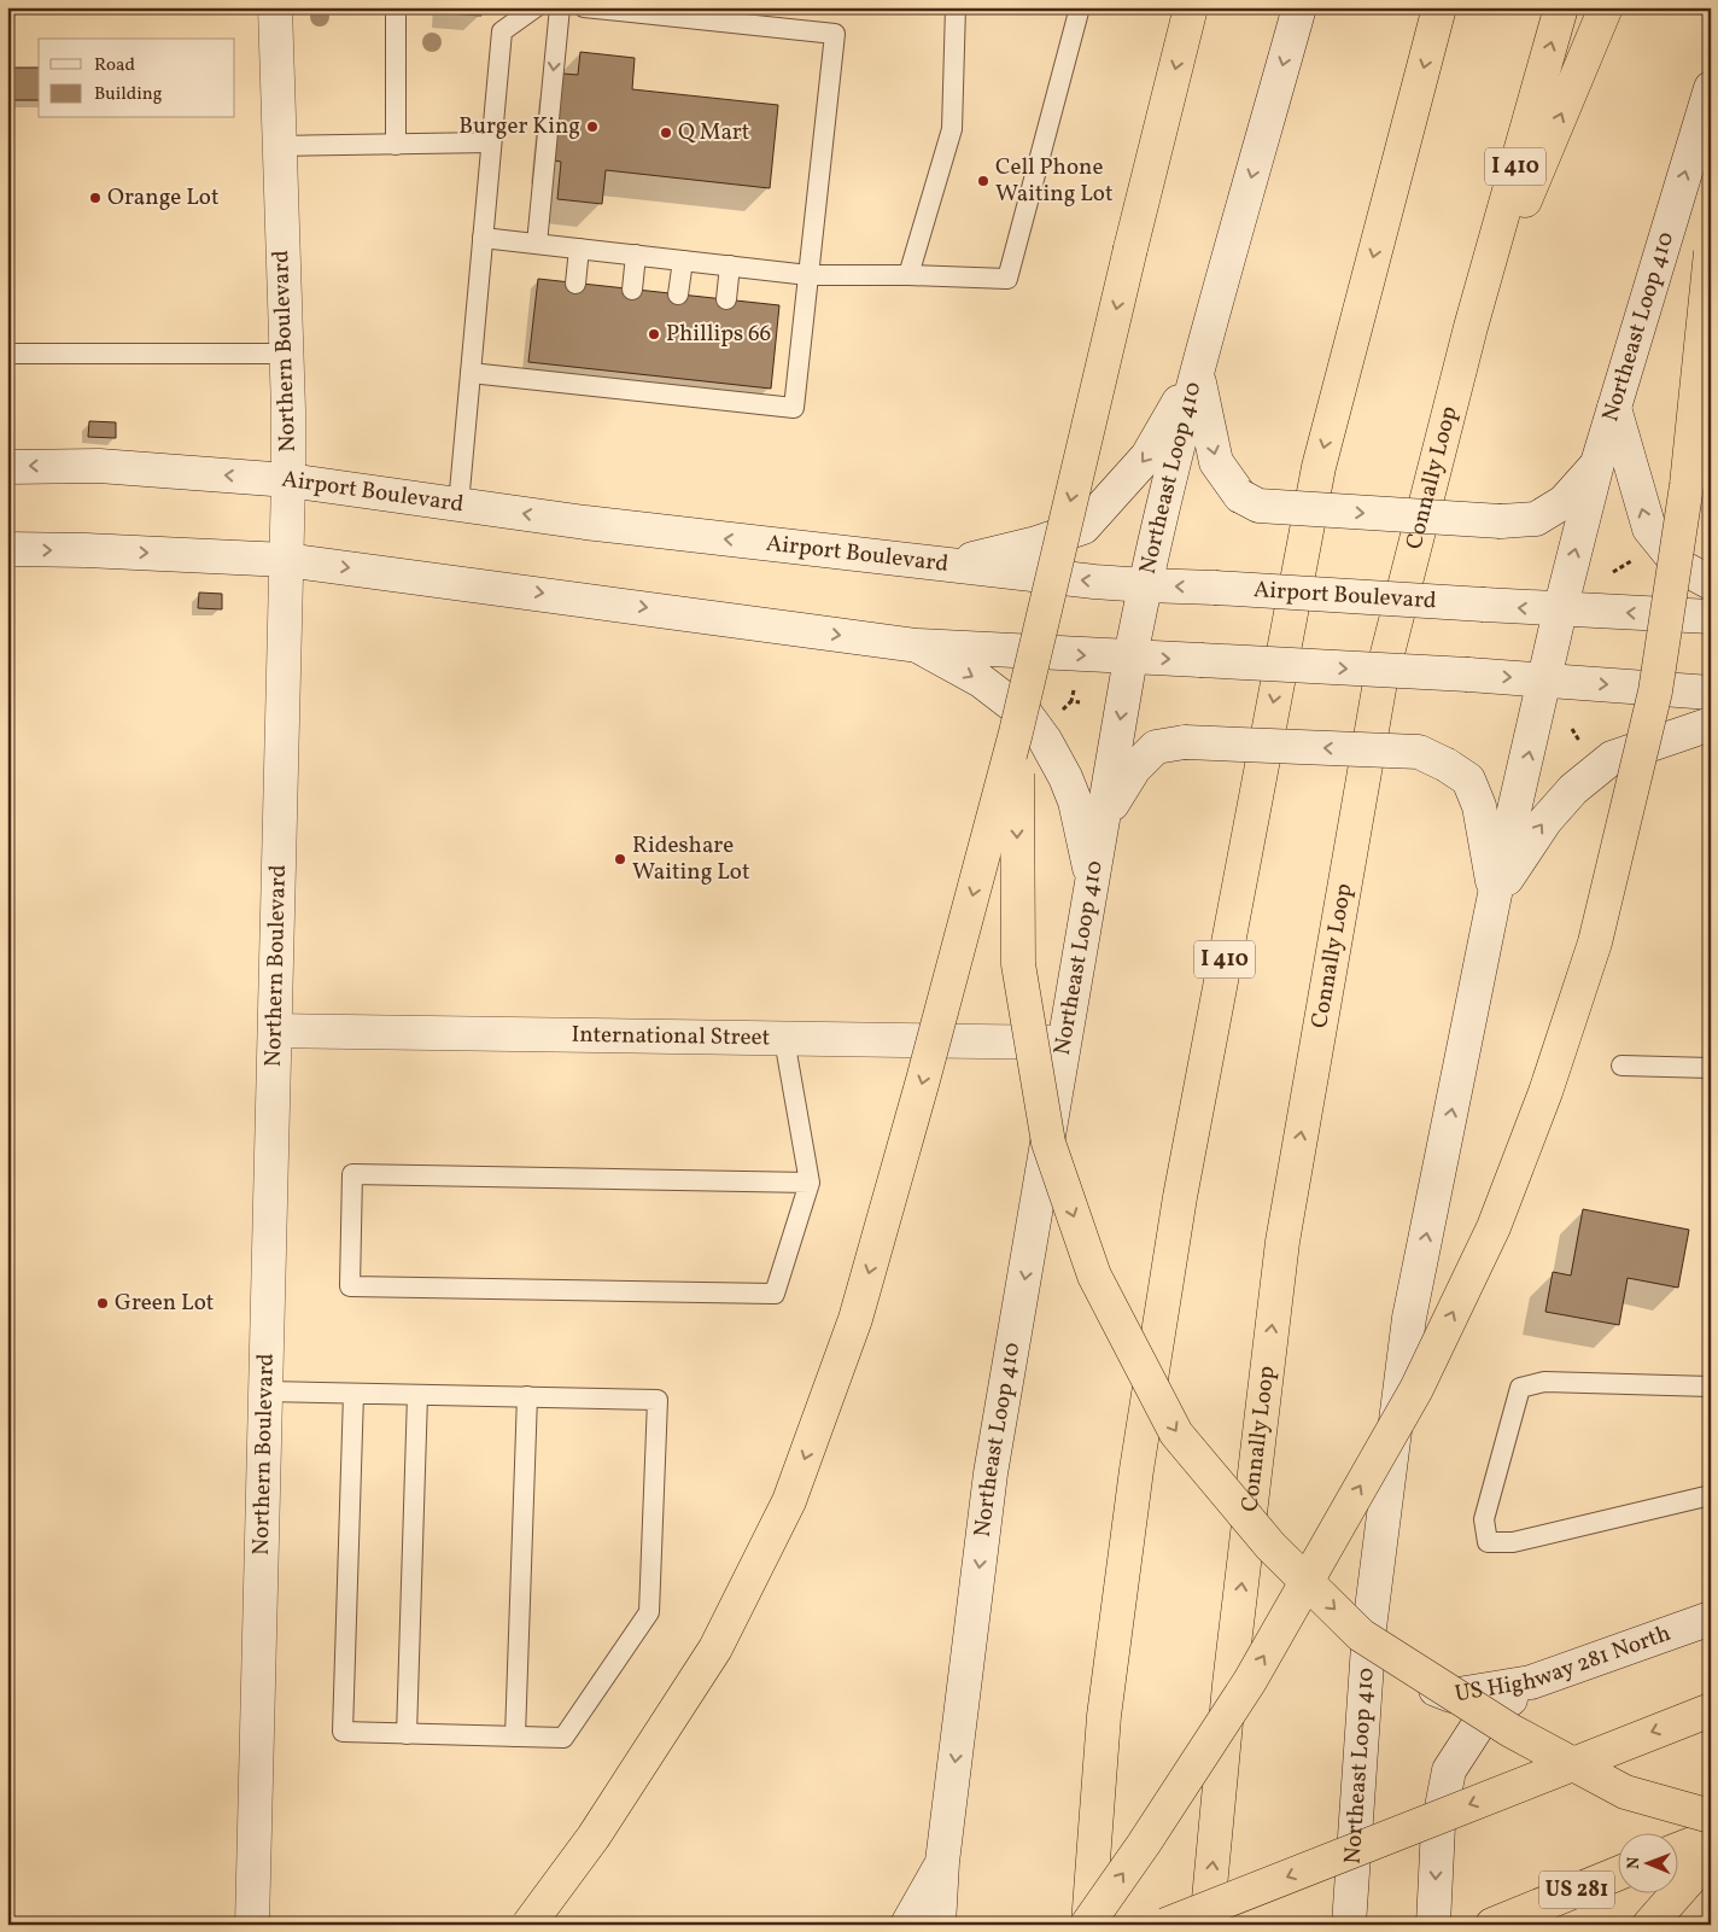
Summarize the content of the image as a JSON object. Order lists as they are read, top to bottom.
{
  "streets": {
    "highway": ["I 410", "Connally Loop", "US 281"],
    "main road": [
      "Northeast Loop 410",
      "Northern Boulevard",
      "Airport Boulevard",
      "International Street",
      "US Highway 281 North"
    ]
  },
  "crossings": [
    ["Northeast Loop 410", "Airport Boulevard"],
    ["Northeast Loop 410", "International Street"],
    ["Northeast Loop 410", "US Highway 281 North"],
    ["Northern Boulevard", "Airport Boulevard"],
    ["Northern Boulevard", "International Street"]
  ],
  "places": [
    "Burger King",
    "Q Mart",
    "Cell Phone Waiting Lot",
    "Orange Lot",
    "Phillips 66",
    "Rideshare Waiting Lot",
    "Green Lot"
  ],
  "legend": ["Road", "Building"],
  "north": "left"
}
